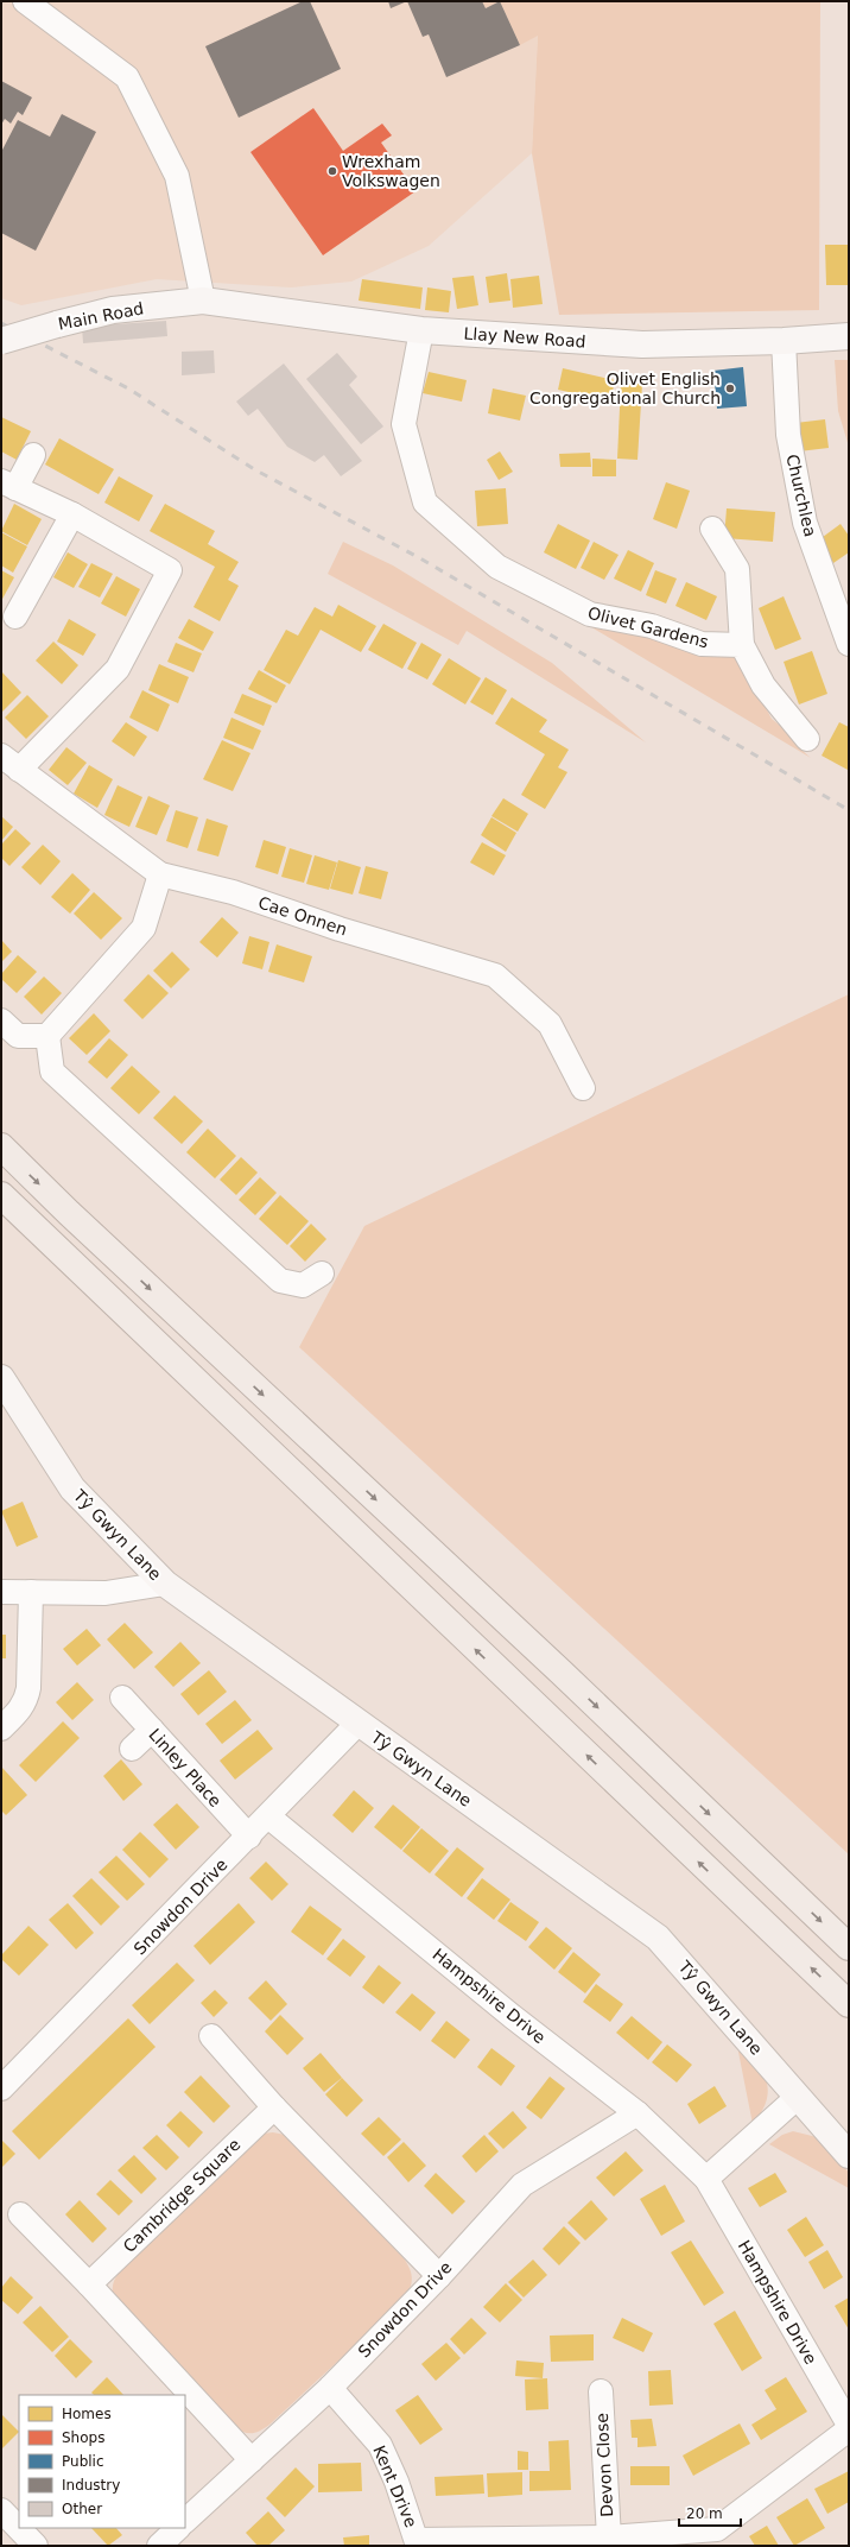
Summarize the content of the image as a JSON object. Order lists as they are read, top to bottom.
{
  "streets": {
    "street": [
      "Main Road",
      "Llay New Road",
      "Churchlea",
      "Olivet Gardens",
      "Cae Onnen",
      "Tŷ Gwyn Lane",
      "Linley Place",
      "Snowdon Drive",
      "Hampshire Drive",
      "Cambridge Square",
      "Devon Close",
      "Kent Drive"
    ]
  },
  "crossings": [
    ["Main Road", "Llay New Road"],
    ["Llay New Road", "Churchlea"],
    ["Llay New Road", "Olivet Gardens"],
    ["Tŷ Gwyn Lane", "Snowdon Drive"],
    ["Linley Place", "Snowdon Drive"],
    ["Snowdon Drive", "Hampshire Drive"],
    ["Snowdon Drive", "Kent Drive"]
  ],
  "places": ["Wrexham Volkswagen", "Olivet English Congregational Church"],
  "legend": [
    "Homes",
    "Shops",
    "Public",
    "Industry",
    "Other"
  ],
  "scale_bar": "20 m"
}
